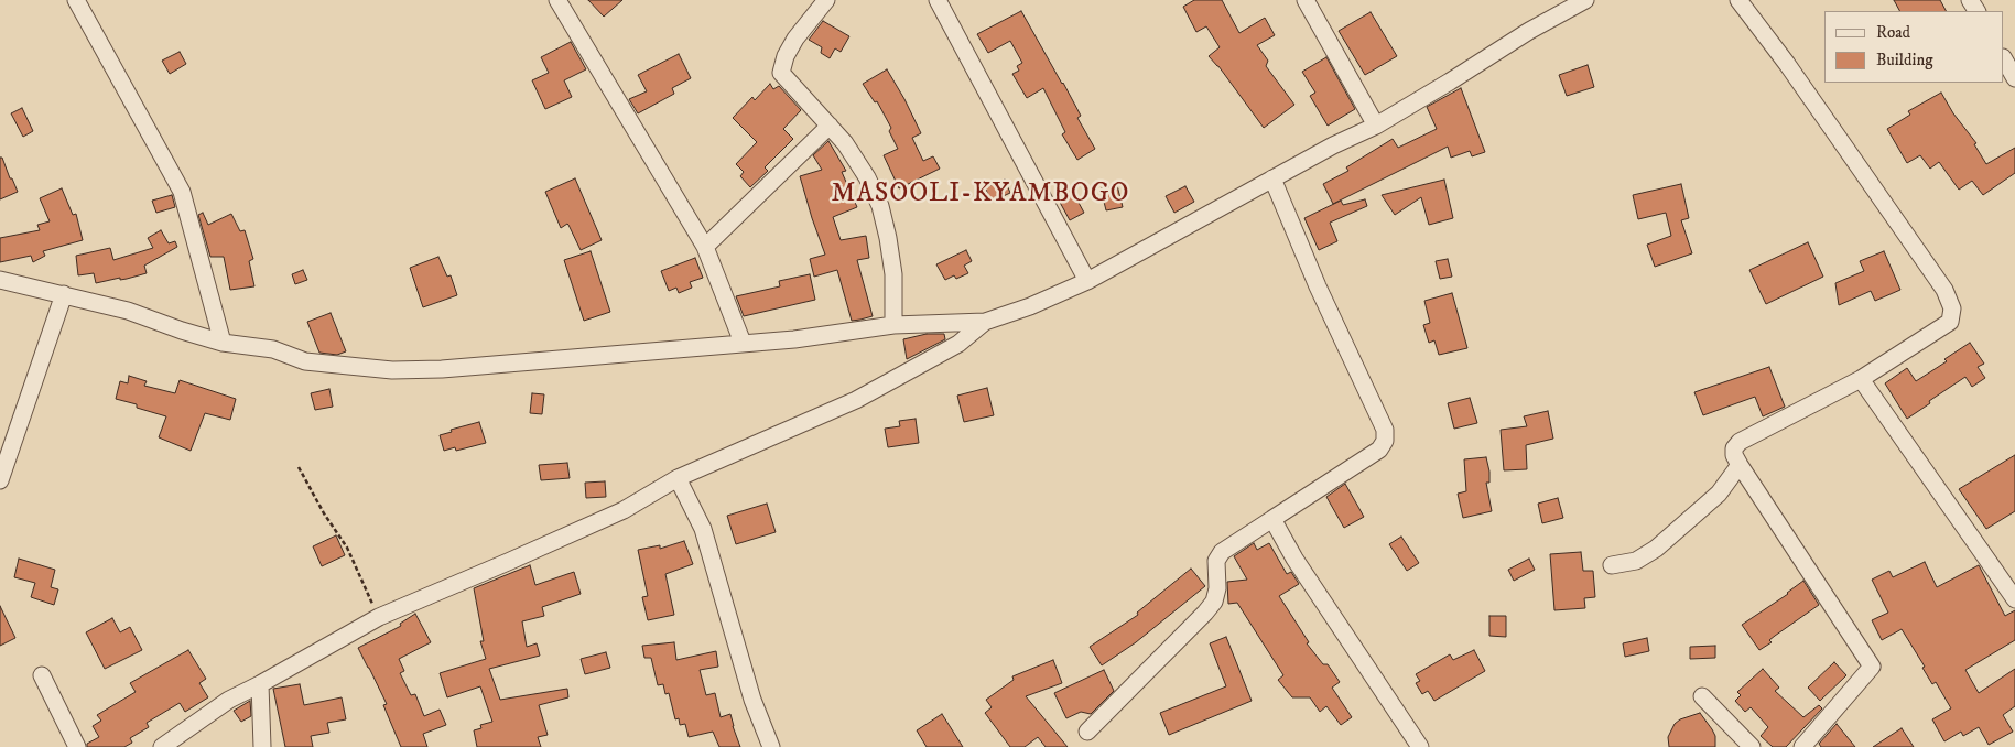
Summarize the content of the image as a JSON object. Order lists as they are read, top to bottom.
{
  "districts": ["MASOOLI-KYAMBOGO"],
  "legend": ["Road", "Building"]
}
